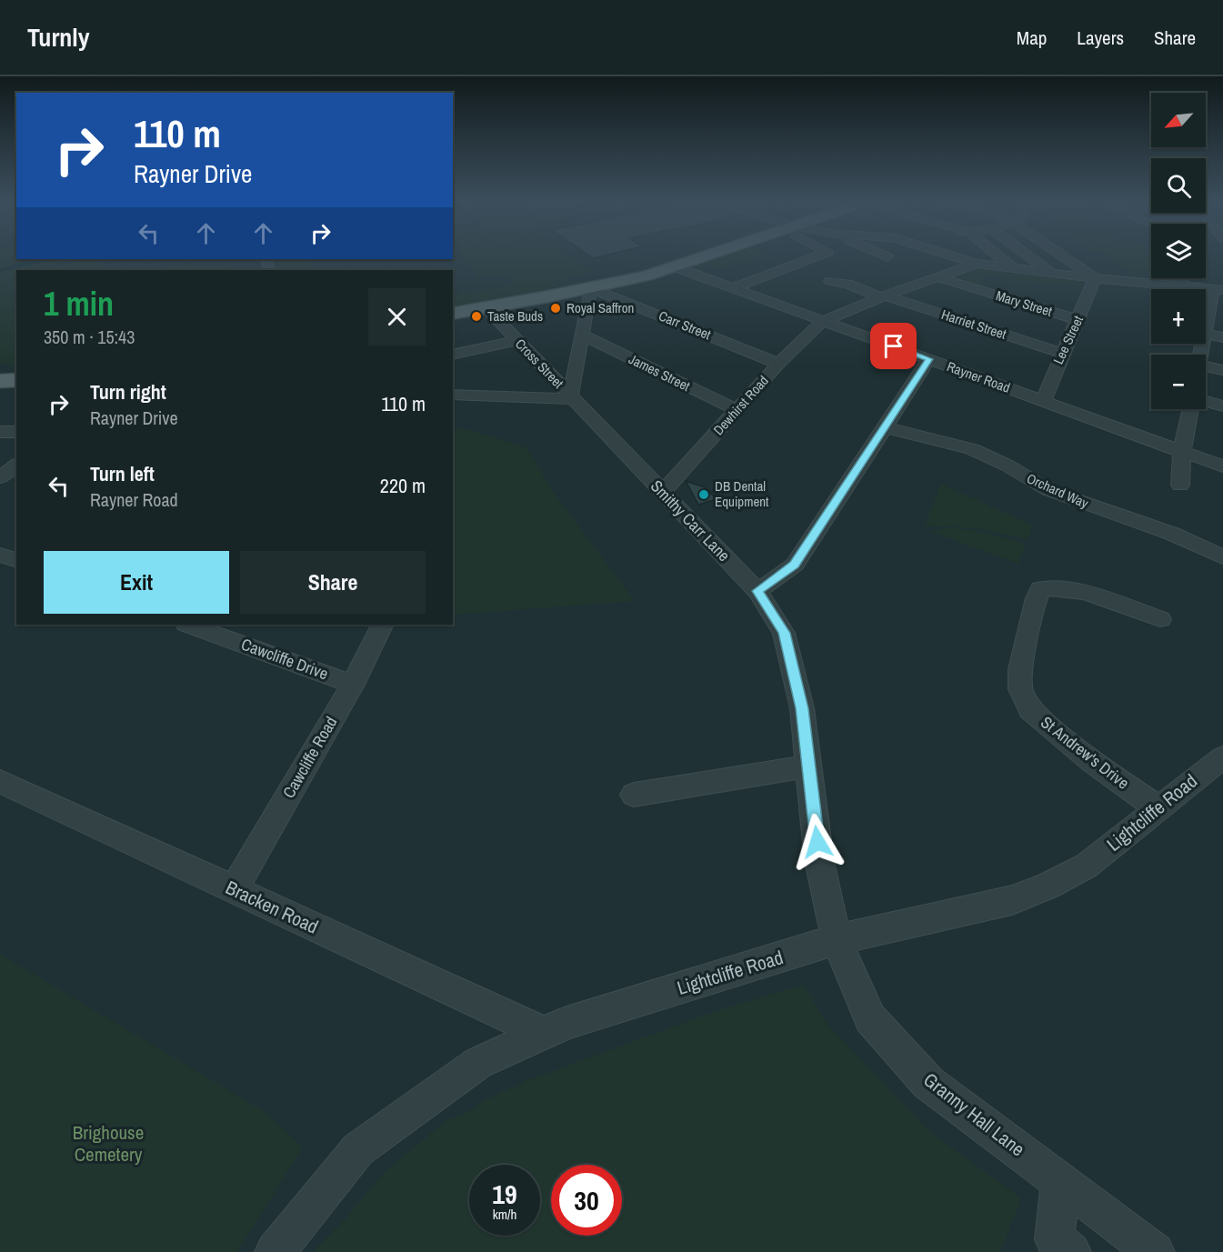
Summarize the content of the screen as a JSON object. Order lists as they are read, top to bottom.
{
  "streets": {
    "street": [
      "Mary Street",
      "Harriet Street",
      "Carr Street",
      "Lee Street",
      "Cross Street",
      "James Street",
      "Rayner Road",
      "Dewhirst Road",
      "Orchard Way",
      "Smithy Carr Lane",
      "Cawcliffe Drive",
      "St Andrew's Drive",
      "Cawcliffe Road",
      "Lightcliffe Road",
      "Bracken Road",
      "Granny Hall Lane"
    ]
  },
  "crossings": [
    ["Mary Street", "Lee Street"],
    ["Harriet Street", "Lee Street"],
    ["Carr Street", "Dewhirst Road"],
    ["Lee Street", "Rayner Road"],
    ["Cross Street", "Smithy Carr Lane"],
    ["James Street", "Dewhirst Road"],
    ["Rayner Road", "Dewhirst Road"],
    ["Dewhirst Road", "Smithy Carr Lane"],
    ["Smithy Carr Lane", "Lightcliffe Road"],
    ["Smithy Carr Lane", "Granny Hall Lane"],
    ["Cawcliffe Drive", "Cawcliffe Road"],
    ["St Andrew's Drive", "Lightcliffe Road"],
    ["Cawcliffe Road", "Bracken Road"],
    ["Lightcliffe Road", "Bracken Road"],
    ["Lightcliffe Road", "Granny Hall Lane"]
  ],
  "parks": ["Brighouse Cemetery"],
  "places": ["Royal Saffron", "Taste Buds", "DB Dental Equipment"],
  "north": "bottom left",
  "page": {
    "header": "Turnly",
    "nav": ["Map", "Layers", "Share"],
    "map_buttons": ["+", "−"],
    "turn": ["110 m", "Rayner Drive"],
    "heading": ["1 min", "350 m · 15:43"],
    "list": [
      {
        "name": "Turn right",
        "note": "Rayner Drive",
        "value": "110 m"
      },
      {
        "name": "Turn left",
        "note": "Rayner Road",
        "value": "220 m"
      }
    ],
    "buttons": ["Exit", "Share"],
    "speed": "19 km/h",
    "limit": "30"
  }
}
